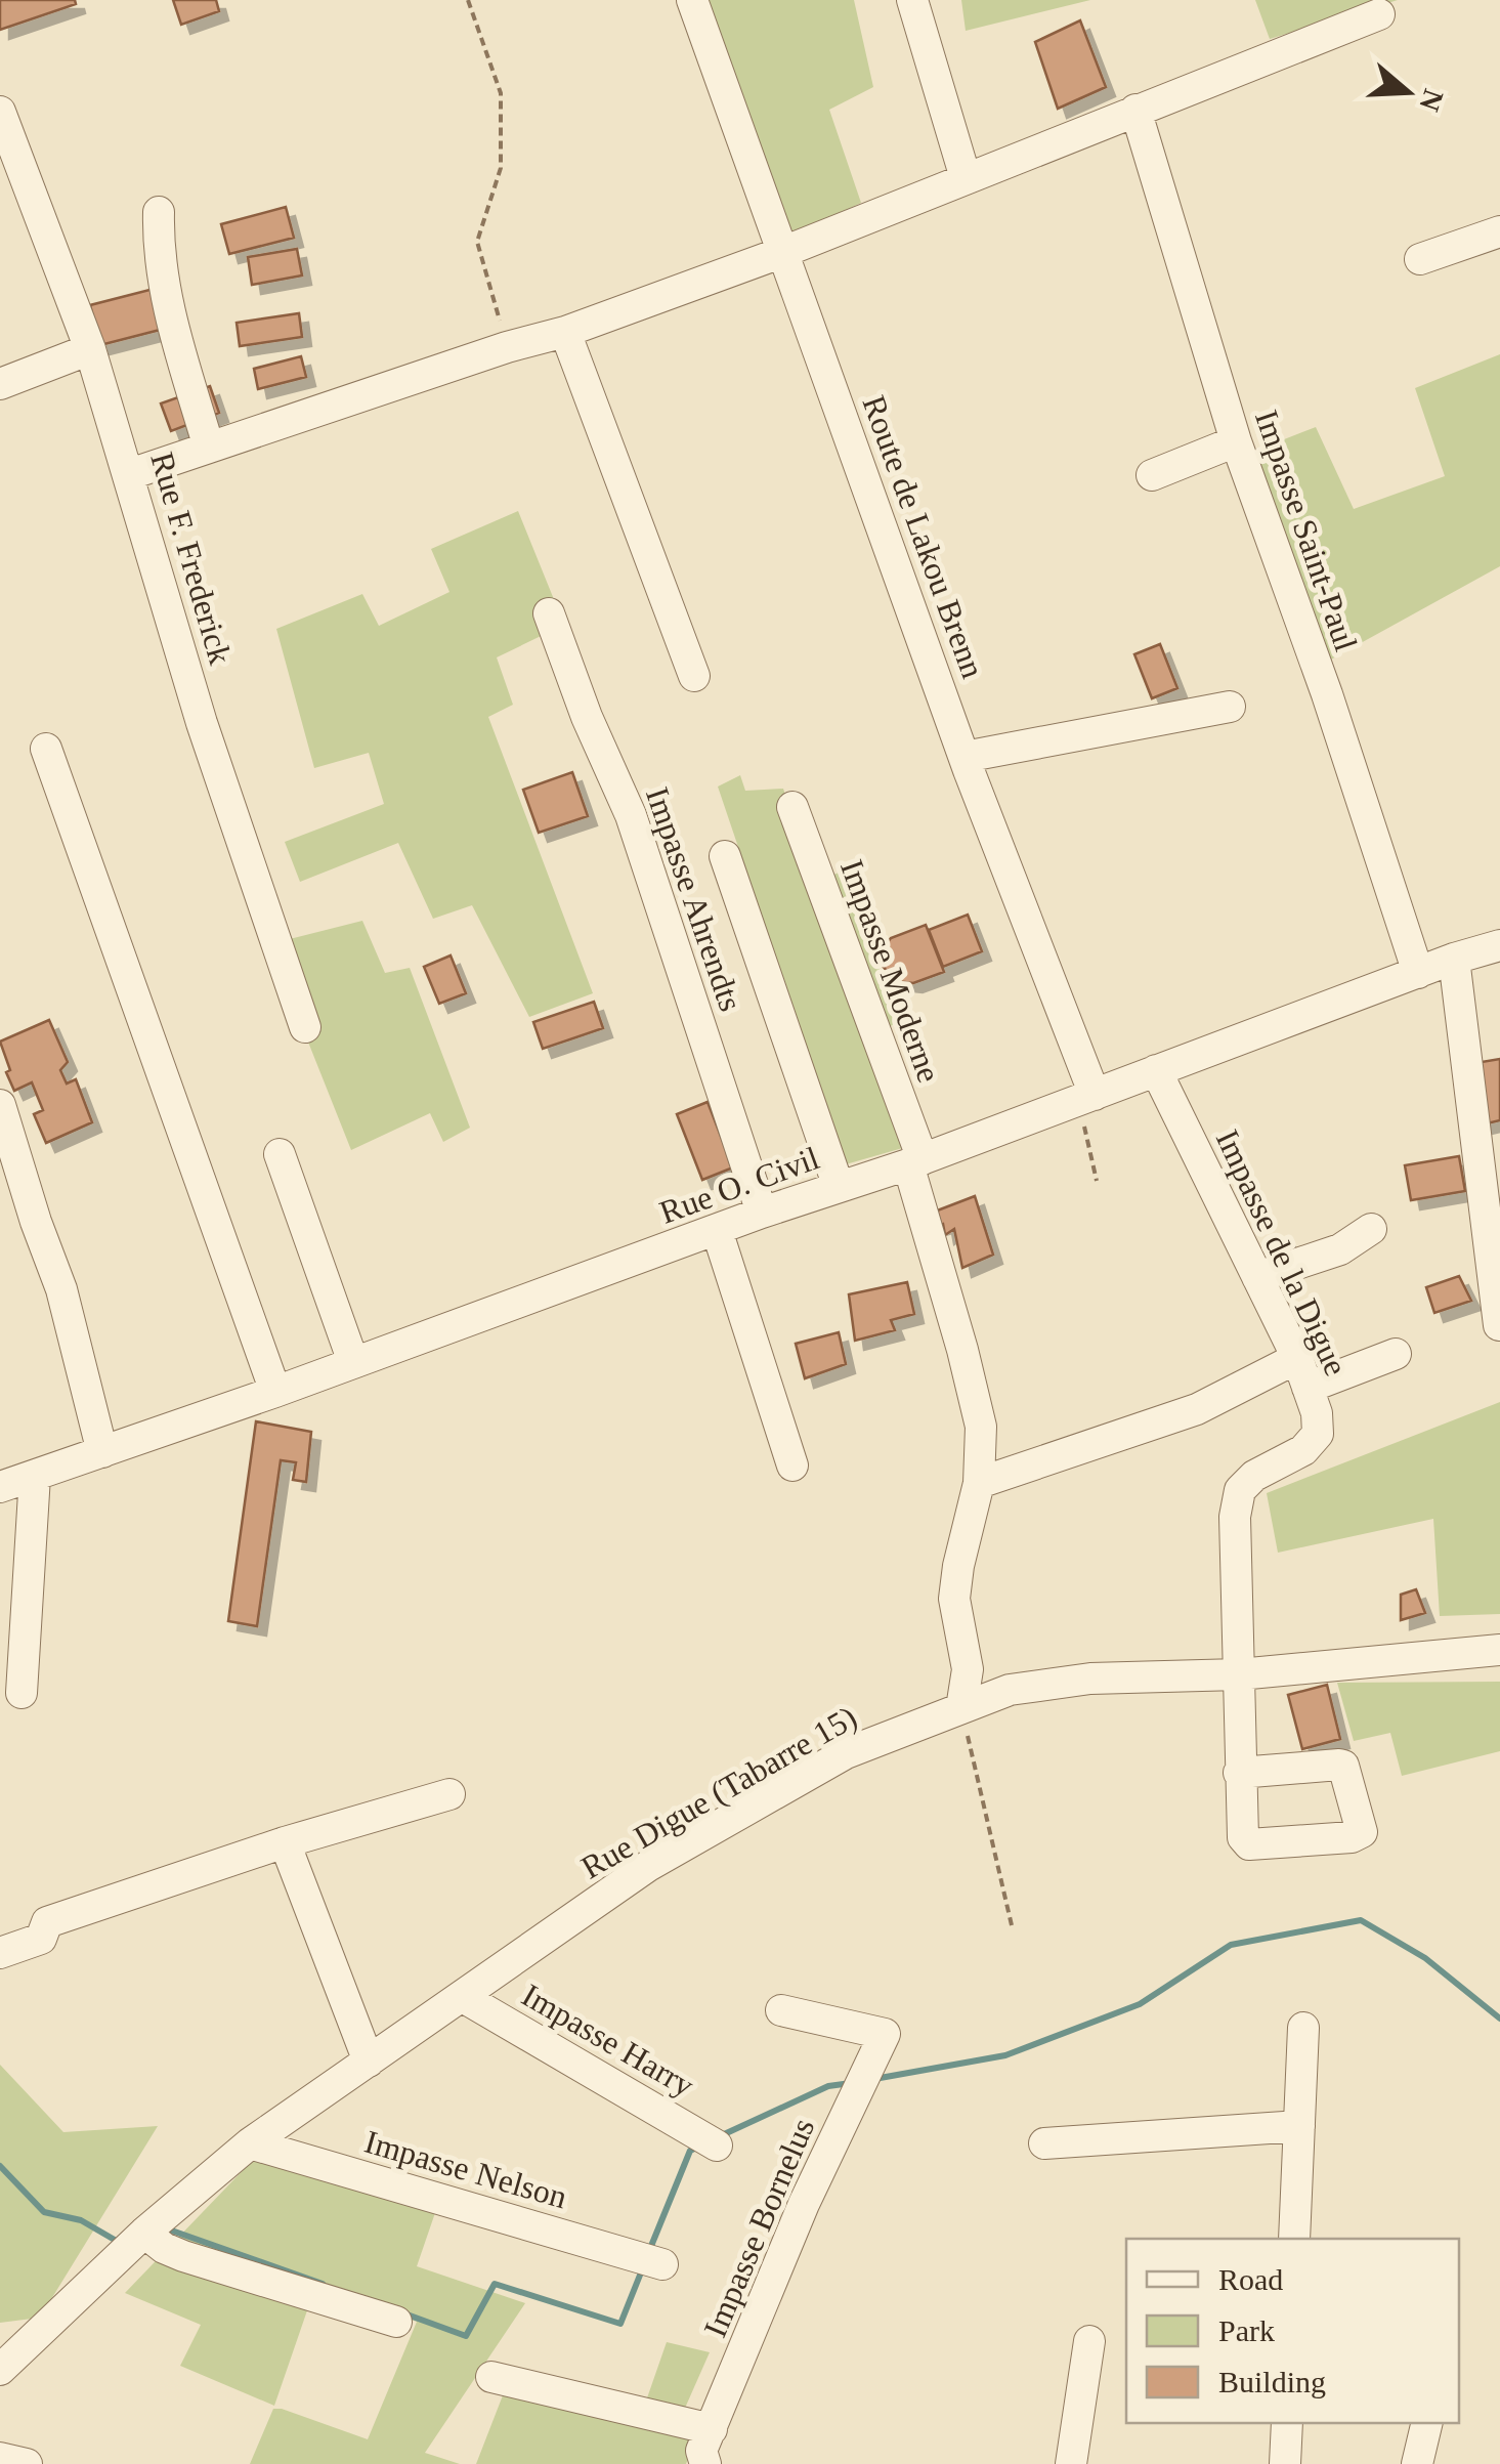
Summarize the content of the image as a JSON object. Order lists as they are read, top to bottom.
{
  "streets": {
    "street": [
      "Impasse Saint-Paul",
      "Route de Lakou Brenn",
      "Rue F. Frederick",
      "Impasse Ahrendts",
      "Impasse Moderne",
      "Rue O. Civil",
      "Impasse de la Digue",
      "Rue Digue (Tabarre 15)",
      "Impasse Harry",
      "Impasse Nelson",
      "Impasse Bornelus"
    ]
  },
  "crossings": [
    ["Impasse Saint-Paul", "Rue O. Civil"],
    ["Route de Lakou Brenn", "Rue O. Civil"],
    ["Impasse Ahrendts", "Rue O. Civil"],
    ["Impasse Moderne", "Rue O. Civil"],
    ["Impasse Moderne", "Rue Digue (Tabarre 15)"],
    ["Rue O. Civil", "Impasse de la Digue"],
    ["Impasse de la Digue", "Rue Digue (Tabarre 15)"],
    ["Rue Digue (Tabarre 15)", "Impasse Harry"],
    ["Rue Digue (Tabarre 15)", "Impasse Nelson"]
  ],
  "legend": ["Road", "Park", "Building"],
  "north": "right"
}
